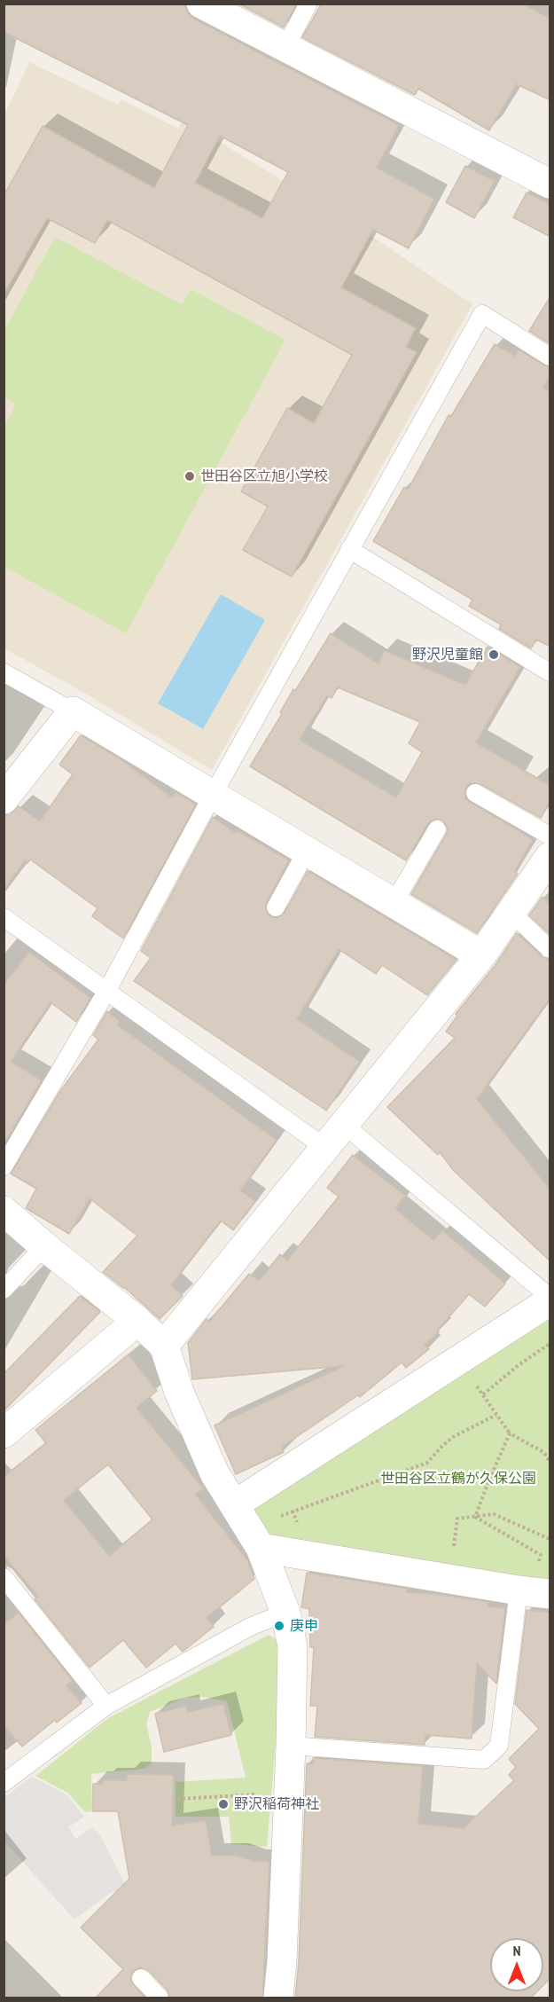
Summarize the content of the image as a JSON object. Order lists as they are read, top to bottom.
{
  "parks": ["世田谷区立鶴が久保公園"],
  "places": [
    "世田谷区立旭小学校",
    "野沢児童館",
    "庚申",
    "野沢稲荷神社"
  ],
  "north": "top"
}
